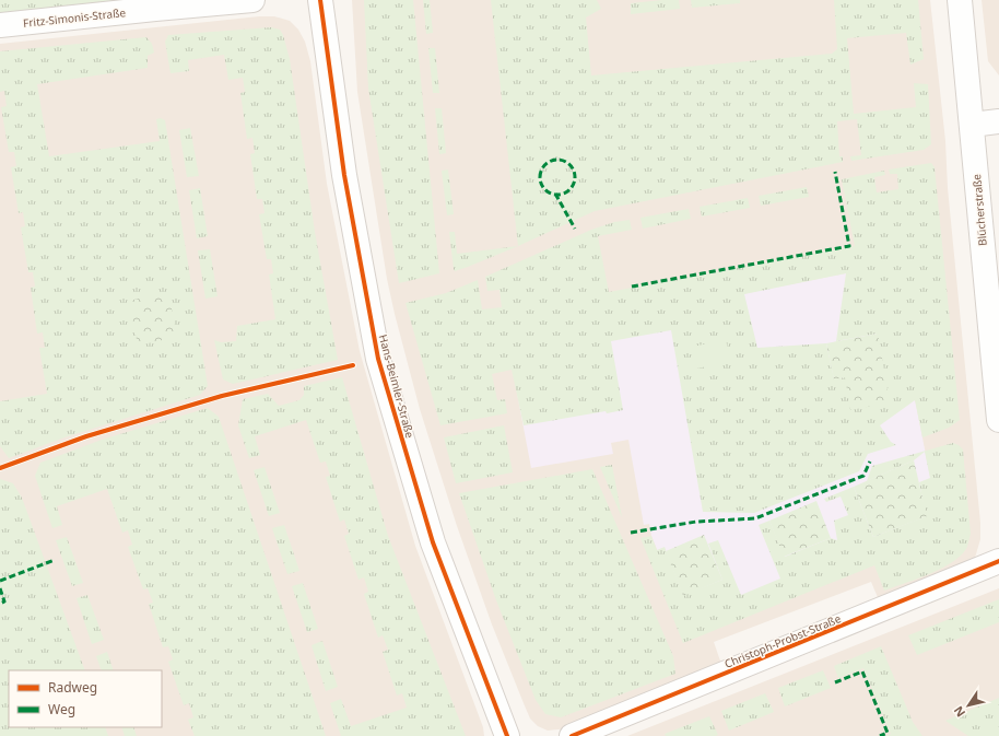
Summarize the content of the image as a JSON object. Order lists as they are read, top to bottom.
{
  "streets": {
    "street": [
      "Fritz-Simonis-Straße",
      "Blücherstraße",
      "Hans-Beimler-Straße",
      "Christoph-Probst-Straße"
    ]
  },
  "legend": ["Radweg", "Weg"],
  "north": "bottom left"
}
